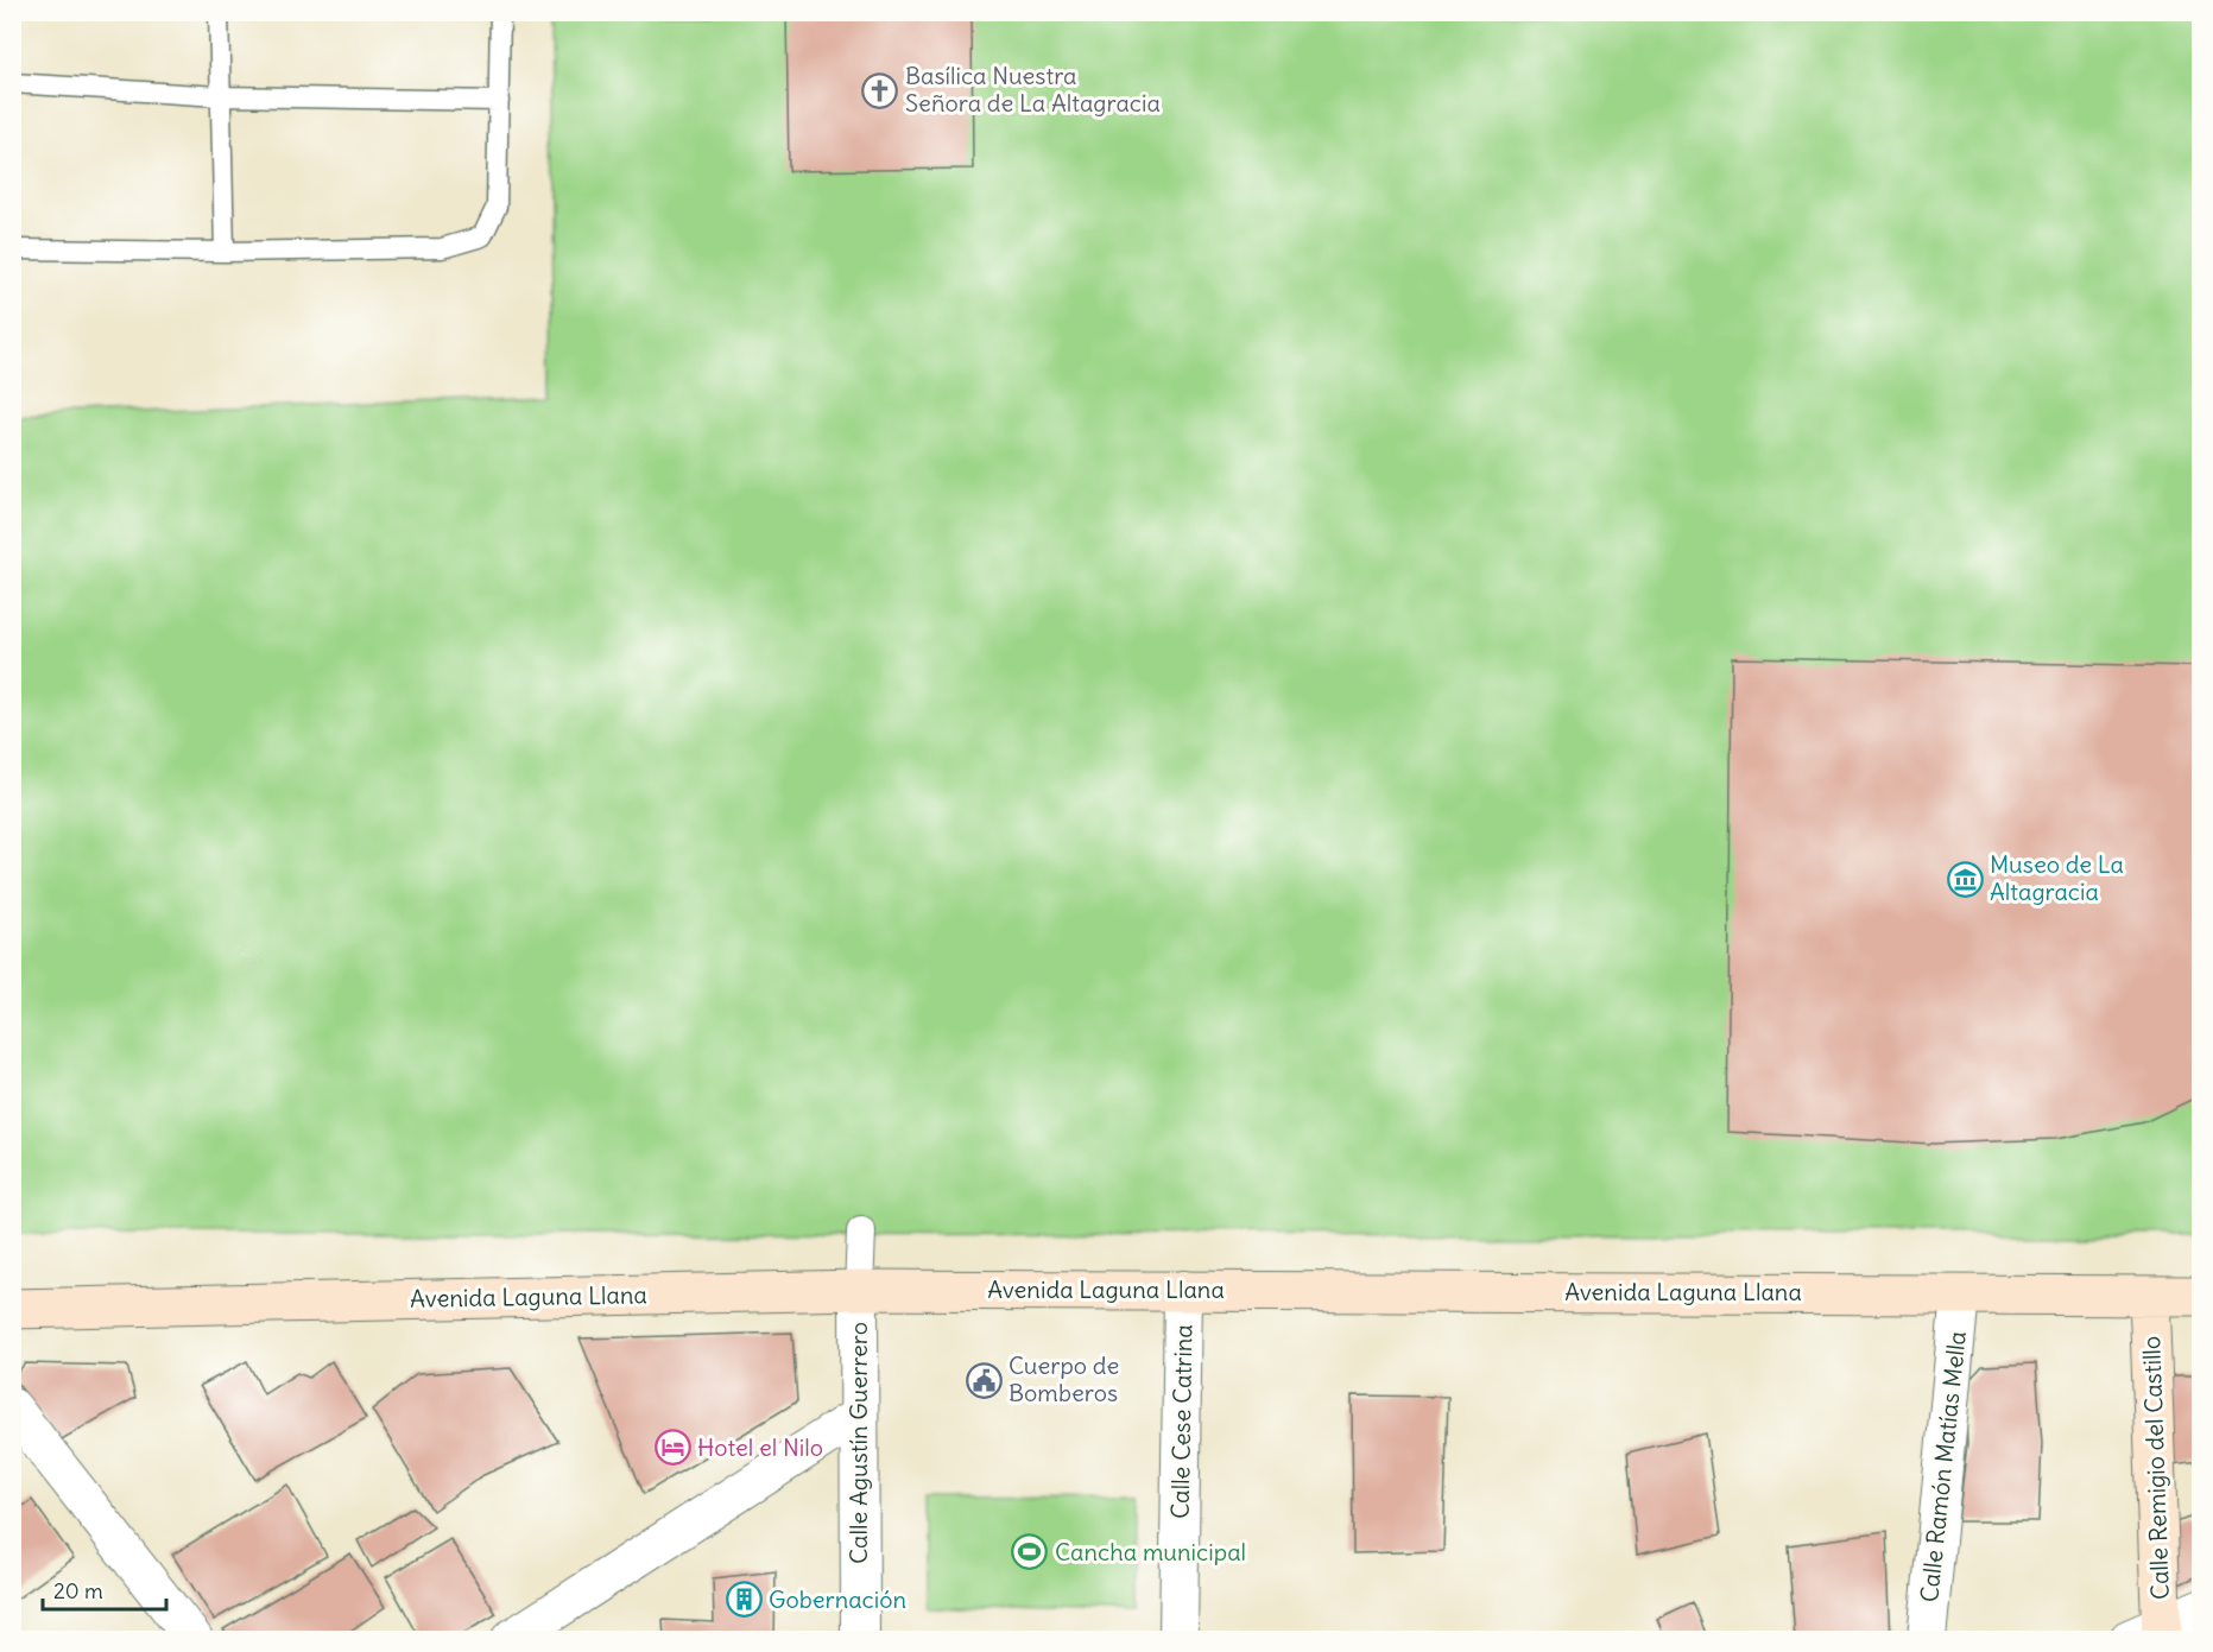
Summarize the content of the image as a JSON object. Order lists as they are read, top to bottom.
{
  "streets": {
    "main road": ["Avenida Laguna Llana", "Calle Remigio del Castillo"],
    "street": ["Calle Cese Catrina", "Calle Agustín Guerrero", "Calle Ramón Matías Mella"]
  },
  "crossings": [
    ["Avenida Laguna Llana", "Calle Cese Catrina"],
    ["Avenida Laguna Llana", "Calle Agustín Guerrero"],
    ["Avenida Laguna Llana", "Calle Ramón Matías Mella"],
    ["Avenida Laguna Llana", "Calle Remigio del Castillo"]
  ],
  "places": {
    "church": ["Basílica Nuestra Señora de La Altagracia"],
    "museum": ["Museo de La Altagracia"],
    "public building": ["Cuerpo de Bomberos"],
    "hotel": ["Hotel el Nilo"],
    "sports": ["Cancha municipal"],
    "building": ["Gobernación"]
  },
  "scale_bar": "20 m"
}
